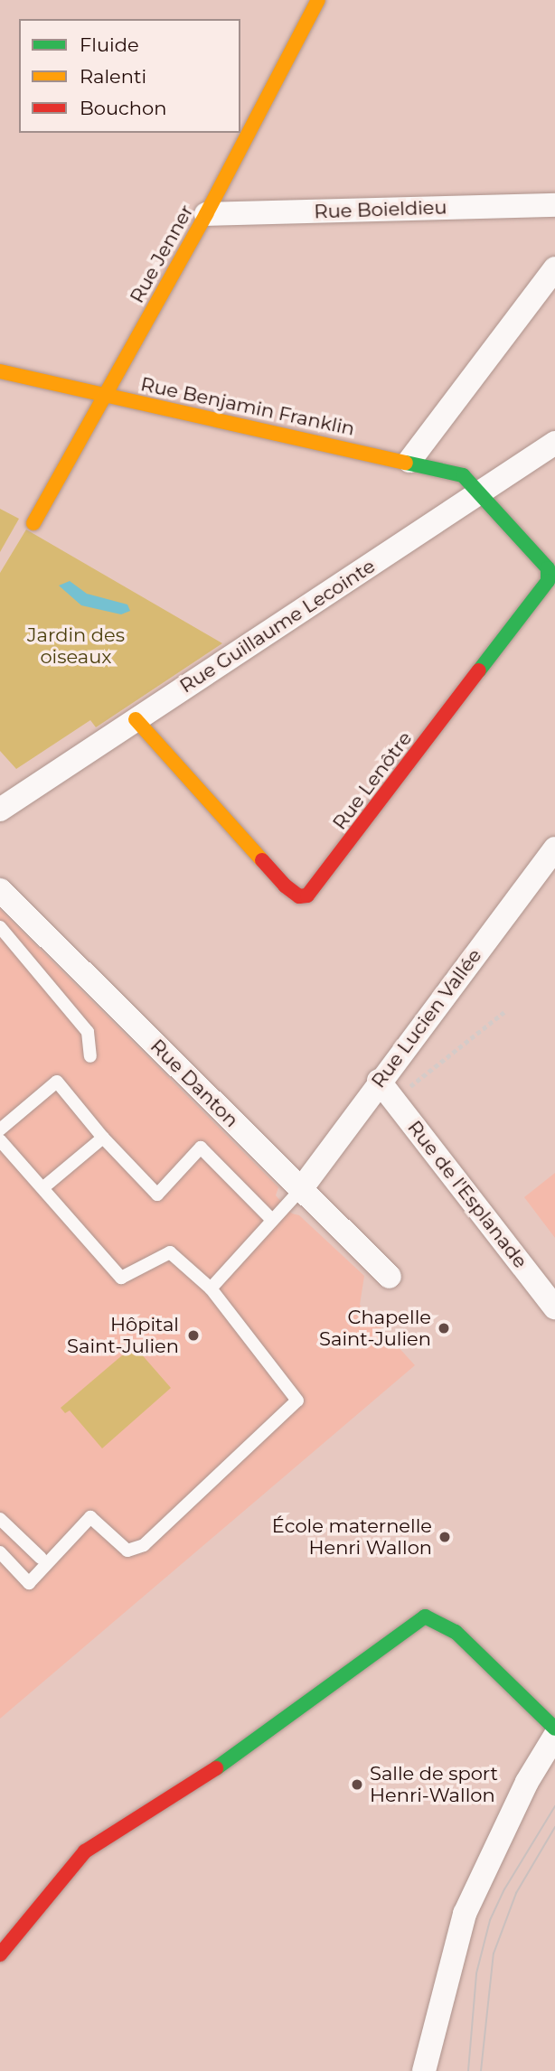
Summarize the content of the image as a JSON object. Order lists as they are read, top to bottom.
{
  "streets": {
    "street": [
      "Rue Boieldieu",
      "Rue Jenner",
      "Rue Benjamin Franklin",
      "Rue Guillaume Lecointe",
      "Rue Lenôtre",
      "Rue Lucien Vallée",
      "Rue Danton",
      "Rue de l'Esplanade"
    ]
  },
  "crossings": [
    ["Rue Boieldieu", "Rue Jenner"],
    ["Rue Jenner", "Rue Benjamin Franklin"],
    ["Rue Benjamin Franklin", "Rue Guillaume Lecointe"],
    ["Rue Benjamin Franklin", "Rue Lenôtre"],
    ["Rue Guillaume Lecointe", "Rue Lenôtre"],
    ["Rue Lucien Vallée", "Rue Danton"],
    ["Rue Lucien Vallée", "Rue de l'Esplanade"]
  ],
  "parks": ["Jardin des oiseaux"],
  "places": [
    "Chapelle Saint-Julien",
    "Hôpital Saint-Julien",
    "École maternelle Henri Wallon",
    "Salle de sport Henri-Wallon"
  ],
  "legend": ["Fluide", "Ralenti", "Bouchon"]
}
